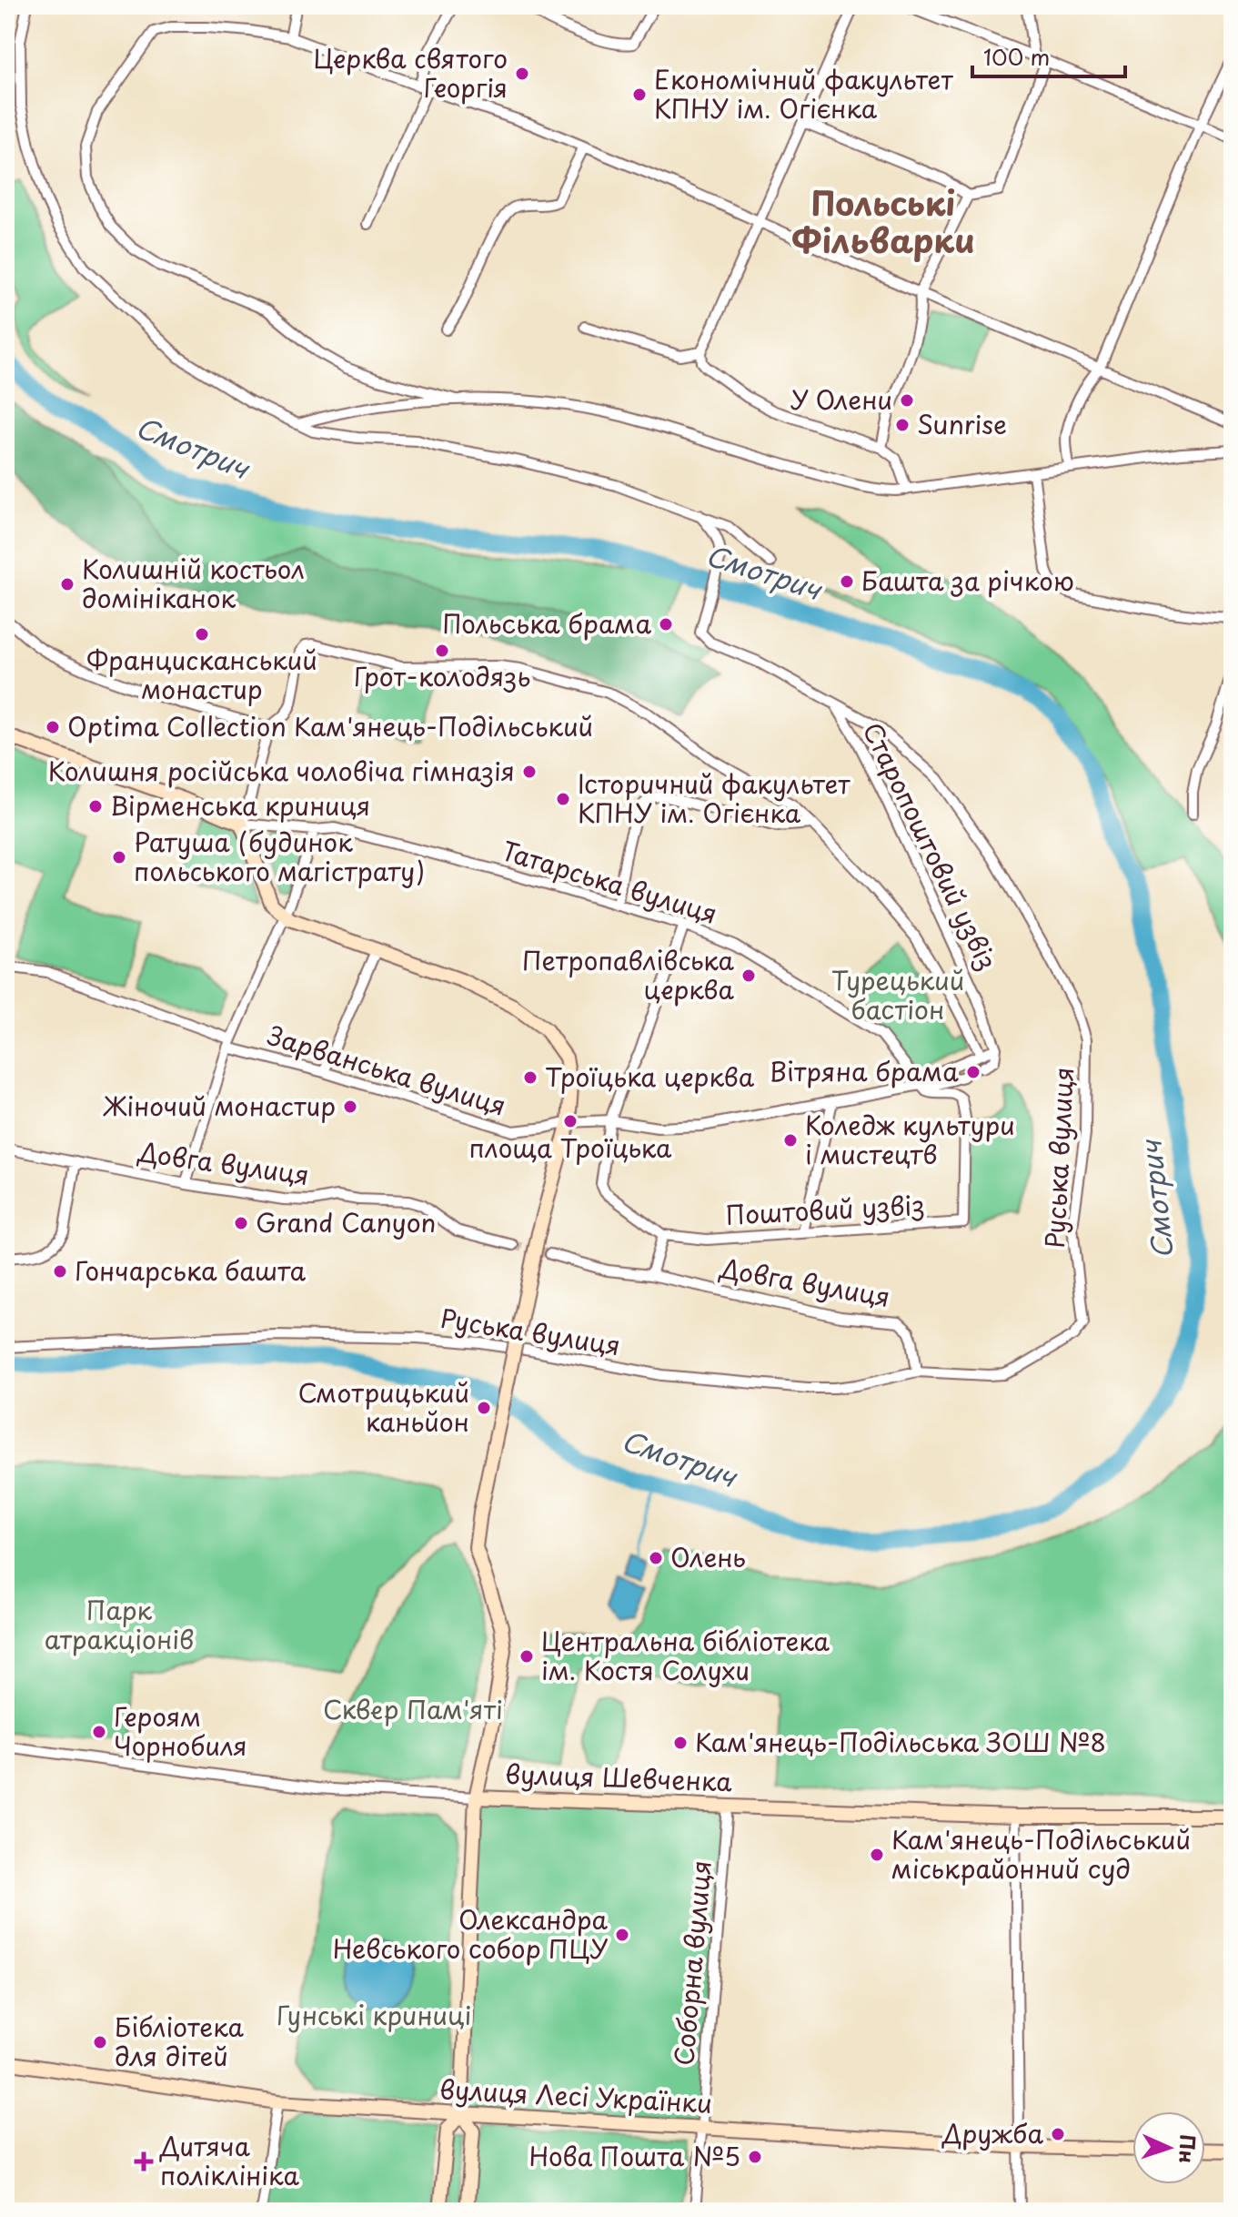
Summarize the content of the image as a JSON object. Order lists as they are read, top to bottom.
{
  "streets": {
    "main road": ["вулиця Шевченка", "вулиця Лесі Українки"],
    "street": [
      "Старопоштовий узвіз",
      "Татарська вулиця",
      "Зарванська вулиця",
      "Руська вулиця",
      "Довга вулиця",
      "Поштовий узвіз",
      "Соборна вулиця"
    ]
  },
  "crossings": [
    ["Старопоштовий узвіз", "Руська вулиця"],
    ["Татарська вулиця", "Зарванська вулиця"],
    ["Татарська вулиця", "Поштовий узвіз"],
    ["Зарванська вулиця", "Поштовий узвіз"],
    ["Руська вулиця", "Довга вулиця"],
    ["вулиця Шевченка", "Соборна вулиця"],
    ["Соборна вулиця", "вулиця Лесі Українки"]
  ],
  "districts": ["Польські Фільварки"],
  "water": ["Смотрич"],
  "parks": [
    "Турецький бастіон",
    "Парк атракціонів",
    "Сквер Пам'яті",
    "Гунські криниці"
  ],
  "places": {
    "other": [
      "Церква святого Георгія",
      "Економічний факультет КПНУ ім. Огієнка",
      "У Олени",
      "Sunrise",
      "Башта за річкою",
      "Колишній костьол домініканок",
      "Польська брама",
      "Францисканський монастир",
      "Грот-колодязь",
      "Optima Collection Кам'янець-Подільський",
      "Колишня російська чоловіча гімназія",
      "Історичний факультет КПНУ ім. Огієнка",
      "Вірменська криниця",
      "Ратуша (будинок польського магістрату)",
      "Петропавлівська церква",
      "Вітряна брама",
      "Троїцька церква",
      "Жіночий монастир",
      "площа Троїцька",
      "Коледж культури і мистецтв",
      "Grand Canyon",
      "Гончарська башта",
      "Смотрицький каньйон",
      "Олень",
      "Центральна бібліотека ім. Костя Солухи",
      "Героям Чорнобиля",
      "Кам'янець-Подільська ЗОШ №8",
      "Кам'янець-Подільський міськрайонний суд",
      "Олександра Невського собор ПЦУ",
      "Бібліотека для дітей",
      "Дружба",
      "Нова Пошта №5"
    ],
    "health": ["Дитяча поліклініка"]
  },
  "scale_bar": "100 m",
  "north": "right"
}
